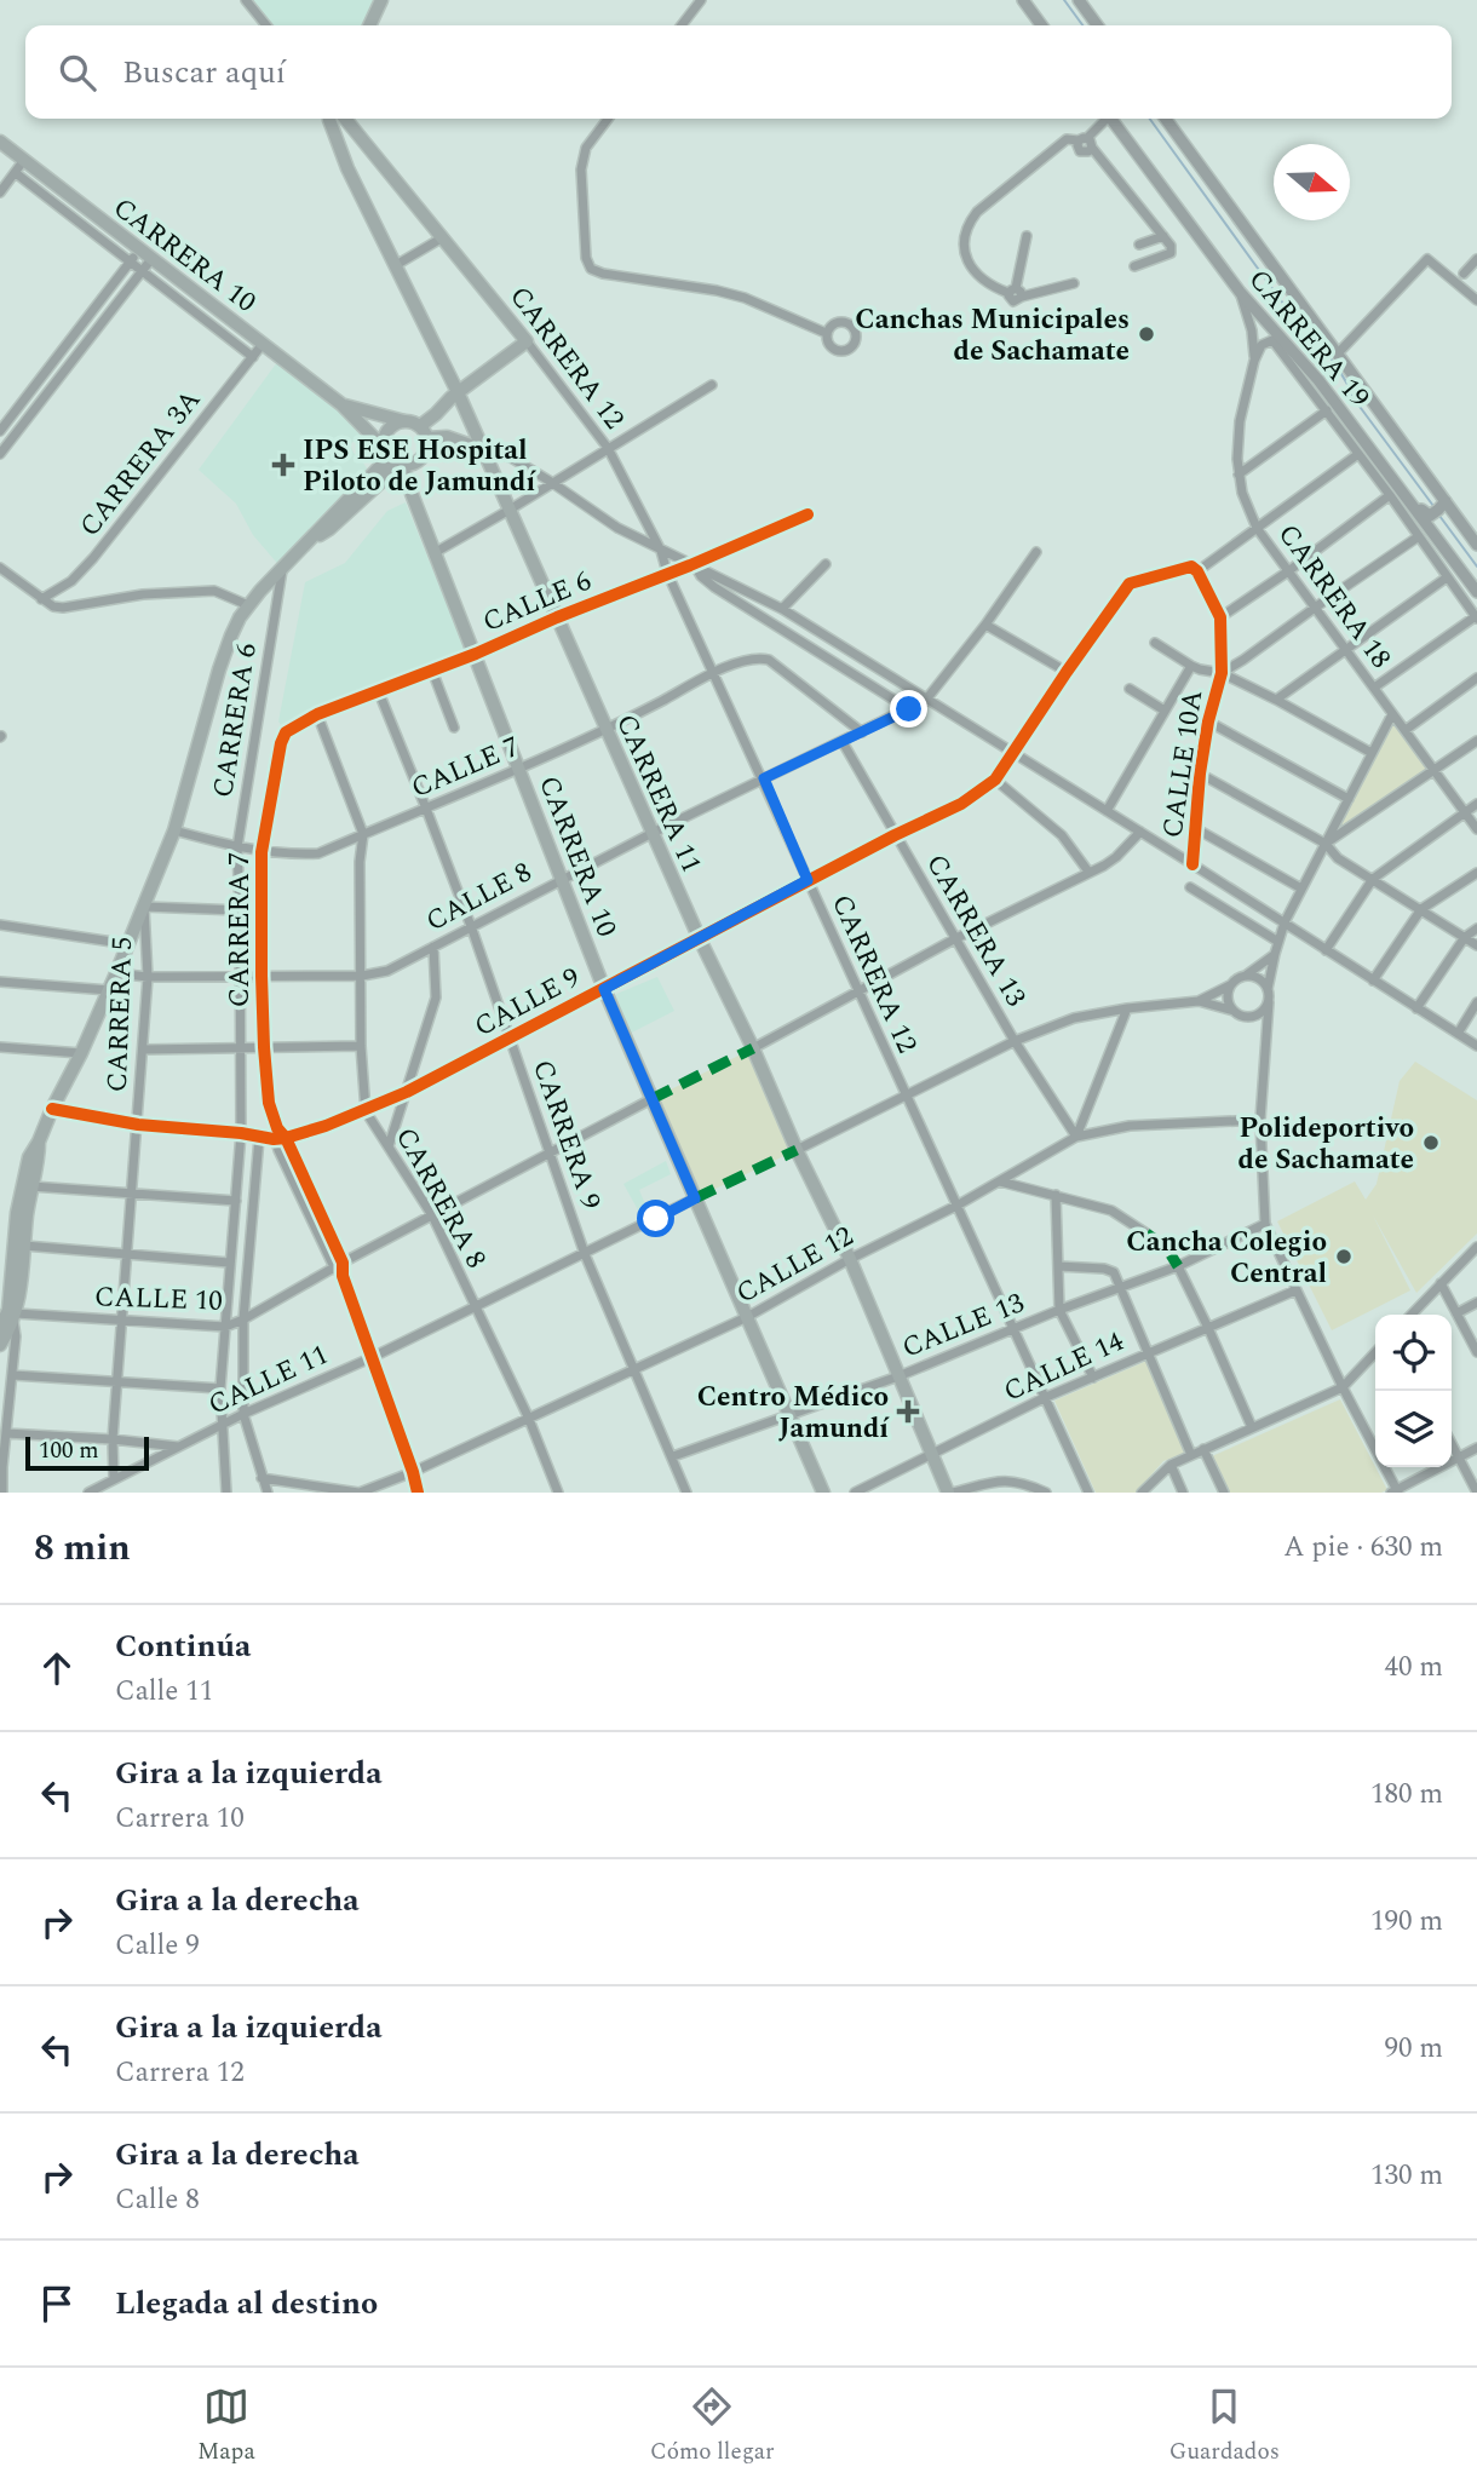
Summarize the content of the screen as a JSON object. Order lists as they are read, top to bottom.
{
  "streets": {
    "main road": ["CARRERA 10", "CARRERA 12", "CARRERA 11"],
    "street": [
      "CARRERA 19",
      "CARRERA 3A",
      "CARRERA 18",
      "CALLE 6",
      "CARRERA 6",
      "CALLE 10A",
      "CALLE 7",
      "CALLE 8",
      "CARRERA 7",
      "CARRERA 13",
      "CALLE 9",
      "CARRERA 5",
      "CARRERA 9",
      "CARRERA 8",
      "CALLE 12",
      "CALLE 10",
      "CALLE 13",
      "CALLE 14",
      "CALLE 11"
    ]
  },
  "crossings": [
    ["CARRERA 10", "CARRERA 3A"],
    ["CARRERA 10", "CALLE 6"],
    ["CARRERA 10", "CALLE 7"],
    ["CARRERA 10", "CALLE 8"],
    ["CARRERA 10", "CALLE 9"],
    ["CARRERA 10", "CALLE 12"],
    ["CARRERA 10", "CALLE 10"],
    ["CARRERA 10", "CALLE 13"],
    ["CARRERA 10", "CALLE 11"],
    ["CARRERA 19", "CARRERA 18"],
    ["CARRERA 19", "CALLE 9"],
    ["CARRERA 12", "CALLE 6"],
    ["CARRERA 12", "CALLE 7"],
    ["CARRERA 12", "CALLE 8"],
    ["CARRERA 12", "CALLE 9"],
    ["CARRERA 12", "CALLE 12"],
    ["CARRERA 12", "CALLE 13"],
    ["CARRERA 12", "CALLE 14"],
    ["CARRERA 18", "CALLE 9"],
    ["CALLE 6", "CARRERA 11"],
    ["CALLE 6", "CARRERA 7"],
    ["CALLE 6", "CARRERA 9"],
    ["CALLE 6", "CARRERA 8"],
    ["CARRERA 6", "CALLE 7"],
    ["CARRERA 6", "CALLE 8"],
    ["CARRERA 6", "CALLE 9"],
    ["CARRERA 6", "CALLE 10"],
    ["CARRERA 6", "CALLE 11"],
    ["CALLE 7", "CARRERA 11"],
    ["CALLE 7", "CALLE 8"],
    ["CALLE 7", "CARRERA 7"],
    ["CALLE 7", "CARRERA 9"],
    ["CALLE 7", "CARRERA 8"],
    ["CARRERA 11", "CALLE 8"],
    ["CARRERA 11", "CALLE 9"],
    ["CARRERA 11", "CALLE 12"],
    ["CARRERA 11", "CALLE 13"],
    ["CARRERA 11", "CALLE 14"],
    ["CALLE 8", "CARRERA 7"],
    ["CALLE 8", "CARRERA 13"],
    ["CALLE 8", "CARRERA 5"],
    ["CALLE 8", "CARRERA 9"],
    ["CALLE 8", "CARRERA 8"],
    ["CARRERA 7", "CALLE 9"],
    ["CARRERA 7", "CALLE 12"],
    ["CARRERA 7", "CALLE 10"],
    ["CARRERA 7", "CALLE 11"],
    ["CARRERA 13", "CALLE 9"],
    ["CARRERA 13", "CALLE 12"],
    ["CALLE 9", "CARRERA 5"],
    ["CALLE 9", "CARRERA 9"],
    ["CALLE 9", "CARRERA 8"],
    ["CARRERA 5", "CALLE 10"],
    ["CARRERA 5", "CALLE 11"],
    ["CARRERA 9", "CALLE 12"],
    ["CARRERA 9", "CALLE 10"],
    ["CARRERA 9", "CALLE 13"],
    ["CARRERA 9", "CALLE 11"],
    ["CARRERA 8", "CALLE 12"],
    ["CARRERA 8", "CALLE 10"],
    ["CARRERA 8", "CALLE 11"]
  ],
  "places": {
    "other": ["Canchas Municipales de Sachamate", "Polideportivo de Sachamate", "Cancha Colegio Central"],
    "health": ["IPS ESE Hospital Piloto de Jamundí", "Centro Médico Jamundí"]
  },
  "scale_bar": "100 m",
  "north": "right",
  "page": {
    "search": "Buscar aquí",
    "scale": "100 m",
    "heading": ["8 min", "A pie · 630 m"],
    "list": [
      ["Continúa", "Calle 11", "40 m"],
      ["Gira a la izquierda", "Carrera 10", "180 m"],
      ["Gira a la derecha", "Calle 9", "190 m"],
      ["Gira a la izquierda", "Carrera 12", "90 m"],
      ["Gira a la derecha", "Calle 8", "130 m"],
      "Llegada al destino"
    ],
    "nav": ["Mapa", "Cómo llegar", "Guardados"]
  }
}
